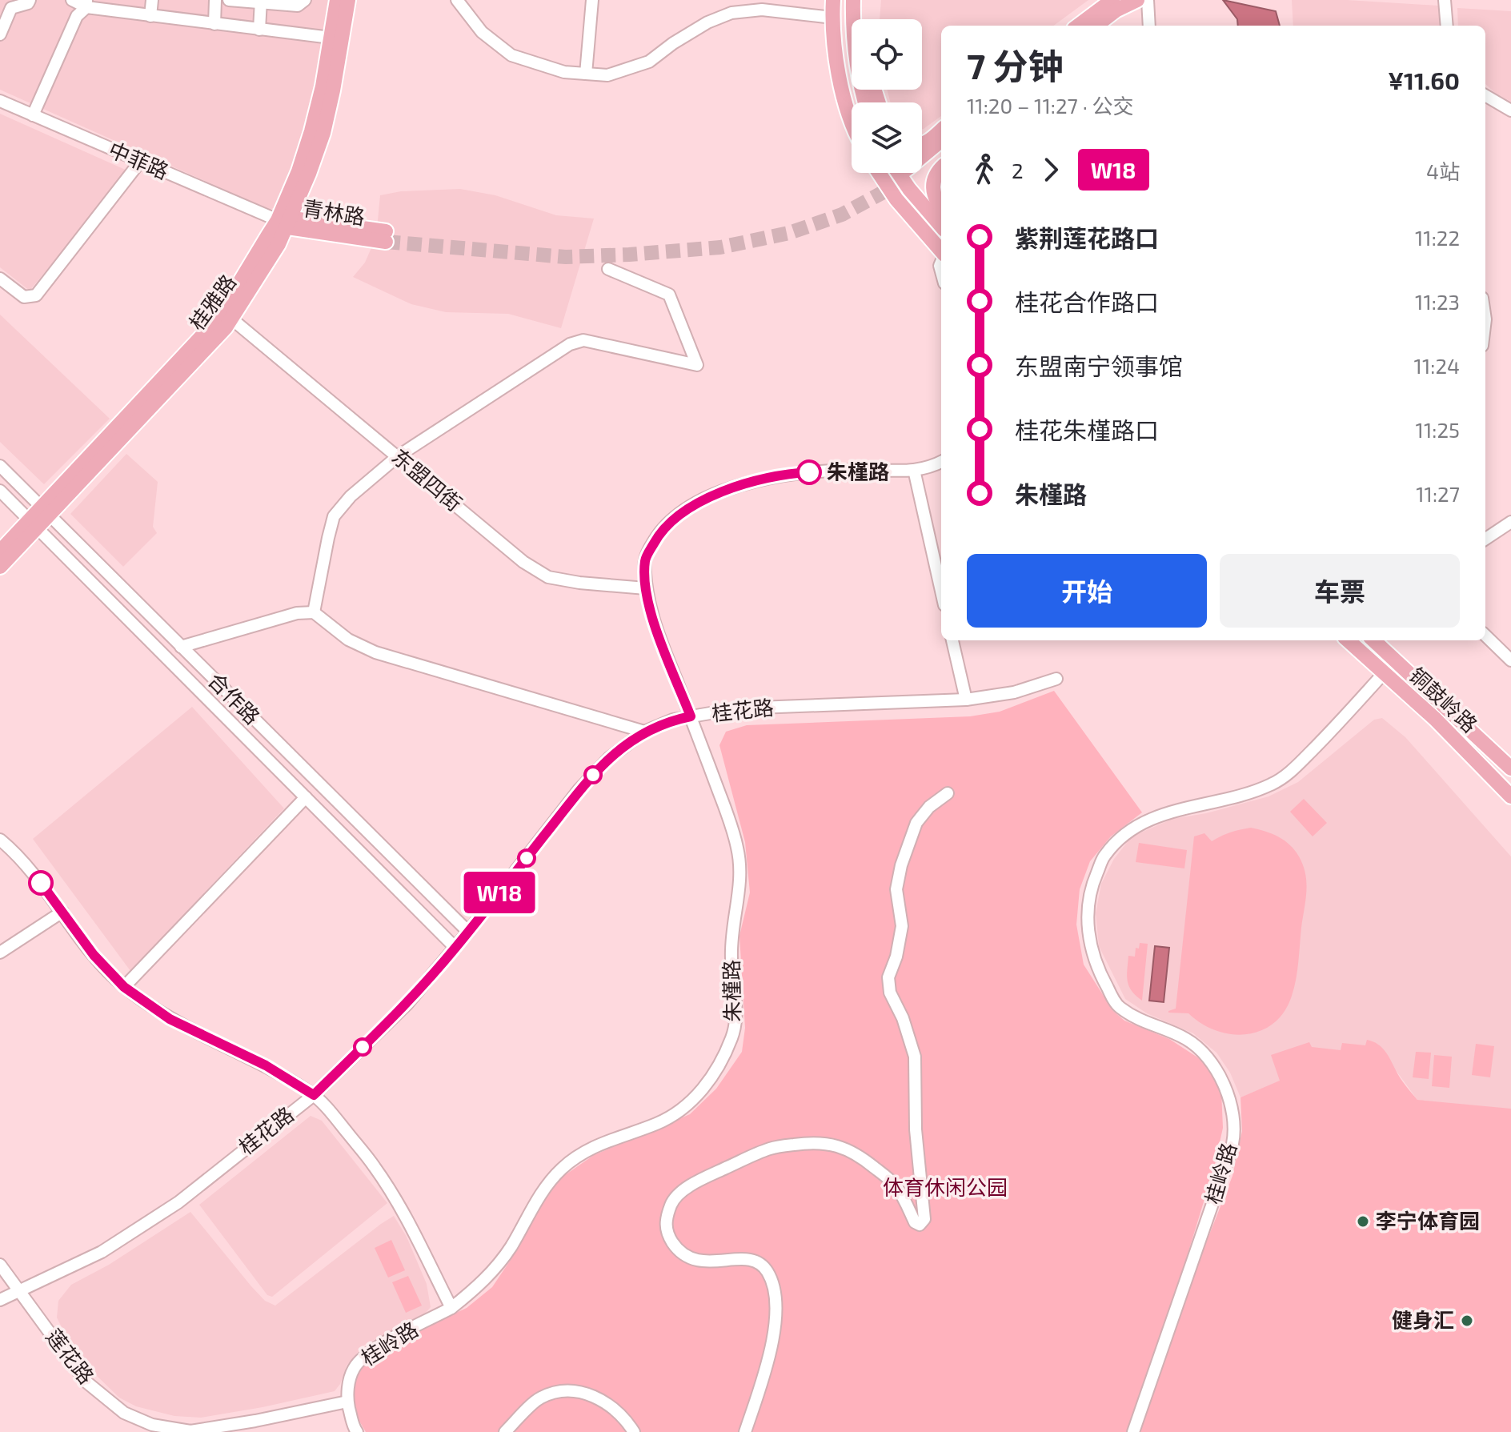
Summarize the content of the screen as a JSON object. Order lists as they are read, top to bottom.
{
  "streets": {
    "main road": ["青林路", "桂雅路", "铜鼓岭路"],
    "street": [
      "中菲路",
      "东盟四街",
      "合作路",
      "桂花路",
      "朱槿路",
      "桂岭路",
      "莲花路"
    ]
  },
  "crossings": [
    ["中菲路", "青林路"],
    ["中菲路", "桂雅路"],
    ["青林路", "桂雅路"],
    ["桂雅路", "东盟四街"],
    ["桂雅路", "合作路"],
    ["东盟四街", "朱槿路"],
    ["合作路", "桂花路"],
    ["铜鼓岭路", "桂岭路"],
    ["桂花路", "朱槿路"],
    ["桂花路", "莲花路"],
    ["朱槿路", "桂岭路"],
    ["桂岭路", "莲花路"]
  ],
  "parks": ["体育休闲公园"],
  "places": ["朱槿路", "李宁体育园", "健身汇"],
  "lines": ["bus line W18"],
  "page": {
    "on_map": "W18",
    "heading": ["7 分钟", "11:20 – 11:27 · 公交", "¥11.60"],
    "legs": ["2", "W18", "4站"],
    "list": [
      {
        "name": "紫荆莲花路口",
        "value": "11:22"
      },
      {
        "name": "桂花合作路口",
        "value": "11:23"
      },
      {
        "name": "东盟南宁领事馆",
        "value": "11:24"
      },
      {
        "name": "桂花朱槿路口",
        "value": "11:25"
      },
      {
        "name": "朱槿路",
        "value": "11:27"
      }
    ],
    "buttons": ["开始", "车票"]
  }
}
